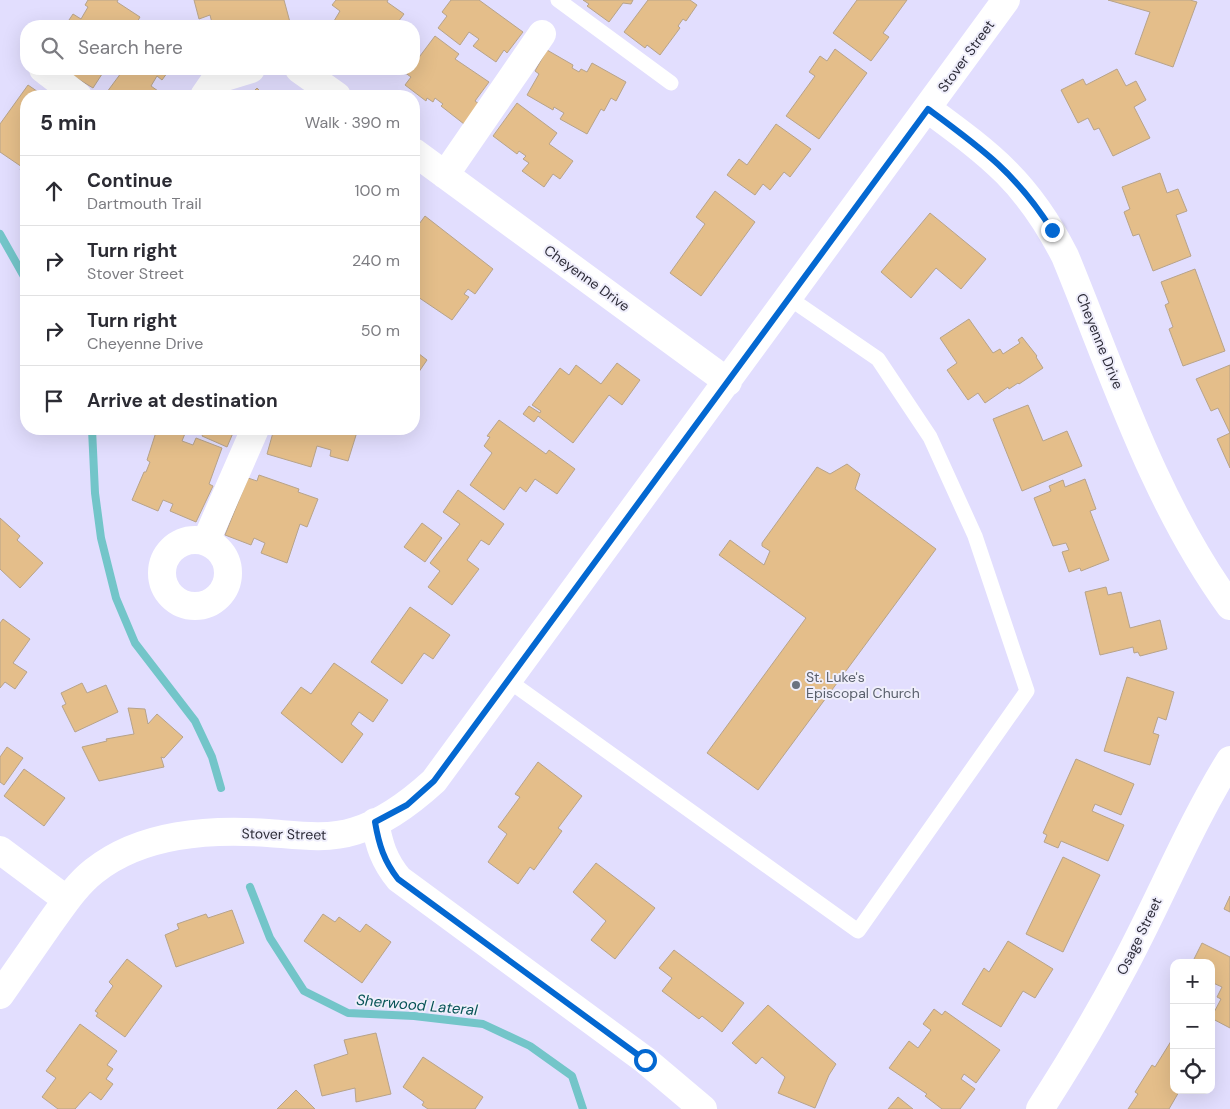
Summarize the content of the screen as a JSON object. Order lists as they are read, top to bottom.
{
  "streets": {
    "street": ["Stover Street", "Cheyenne Drive", "Osage Street"]
  },
  "crossings": [
    ["Stover Street", "Cheyenne Drive"]
  ],
  "water": ["Sherwood Lateral"],
  "places": ["St. Luke's Episcopal Church"],
  "page": {
    "search": "Search here",
    "heading": ["5 min", "Walk · 390 m"],
    "list": [
      ["Continue", "Dartmouth Trail", "100 m"],
      ["Turn right", "Stover Street", "240 m"],
      ["Turn right", "Cheyenne Drive", "50 m"],
      "Arrive at destination"
    ],
    "map_buttons": ["+", "−"]
  }
}
